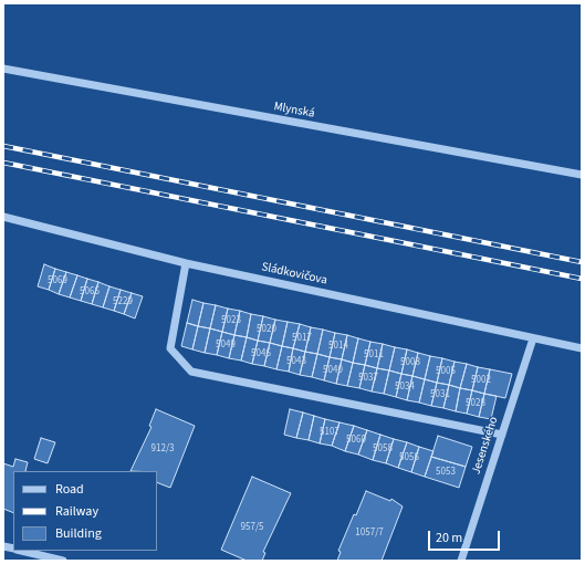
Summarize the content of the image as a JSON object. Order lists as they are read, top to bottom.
{
  "streets": {
    "street": ["Mlynská", "Sládkovičova", "Jesenského"]
  },
  "crossings": [
    ["Sládkovičova", "Jesenského"]
  ],
  "house_numbers": [
    "5069",
    "5066",
    "5229",
    "5023",
    "5020",
    "5017",
    "5049",
    "5014",
    "5046",
    "5011",
    "5043",
    "5008",
    "5040",
    "5005",
    "5037",
    "5002",
    "5034",
    "5031",
    "5028",
    "5107",
    "5060",
    "912/3",
    "5058",
    "5056",
    "5053",
    "957/5",
    "1057/7"
  ],
  "legend": ["Road", "Railway", "Building"],
  "scale_bar": "20 m"
}
